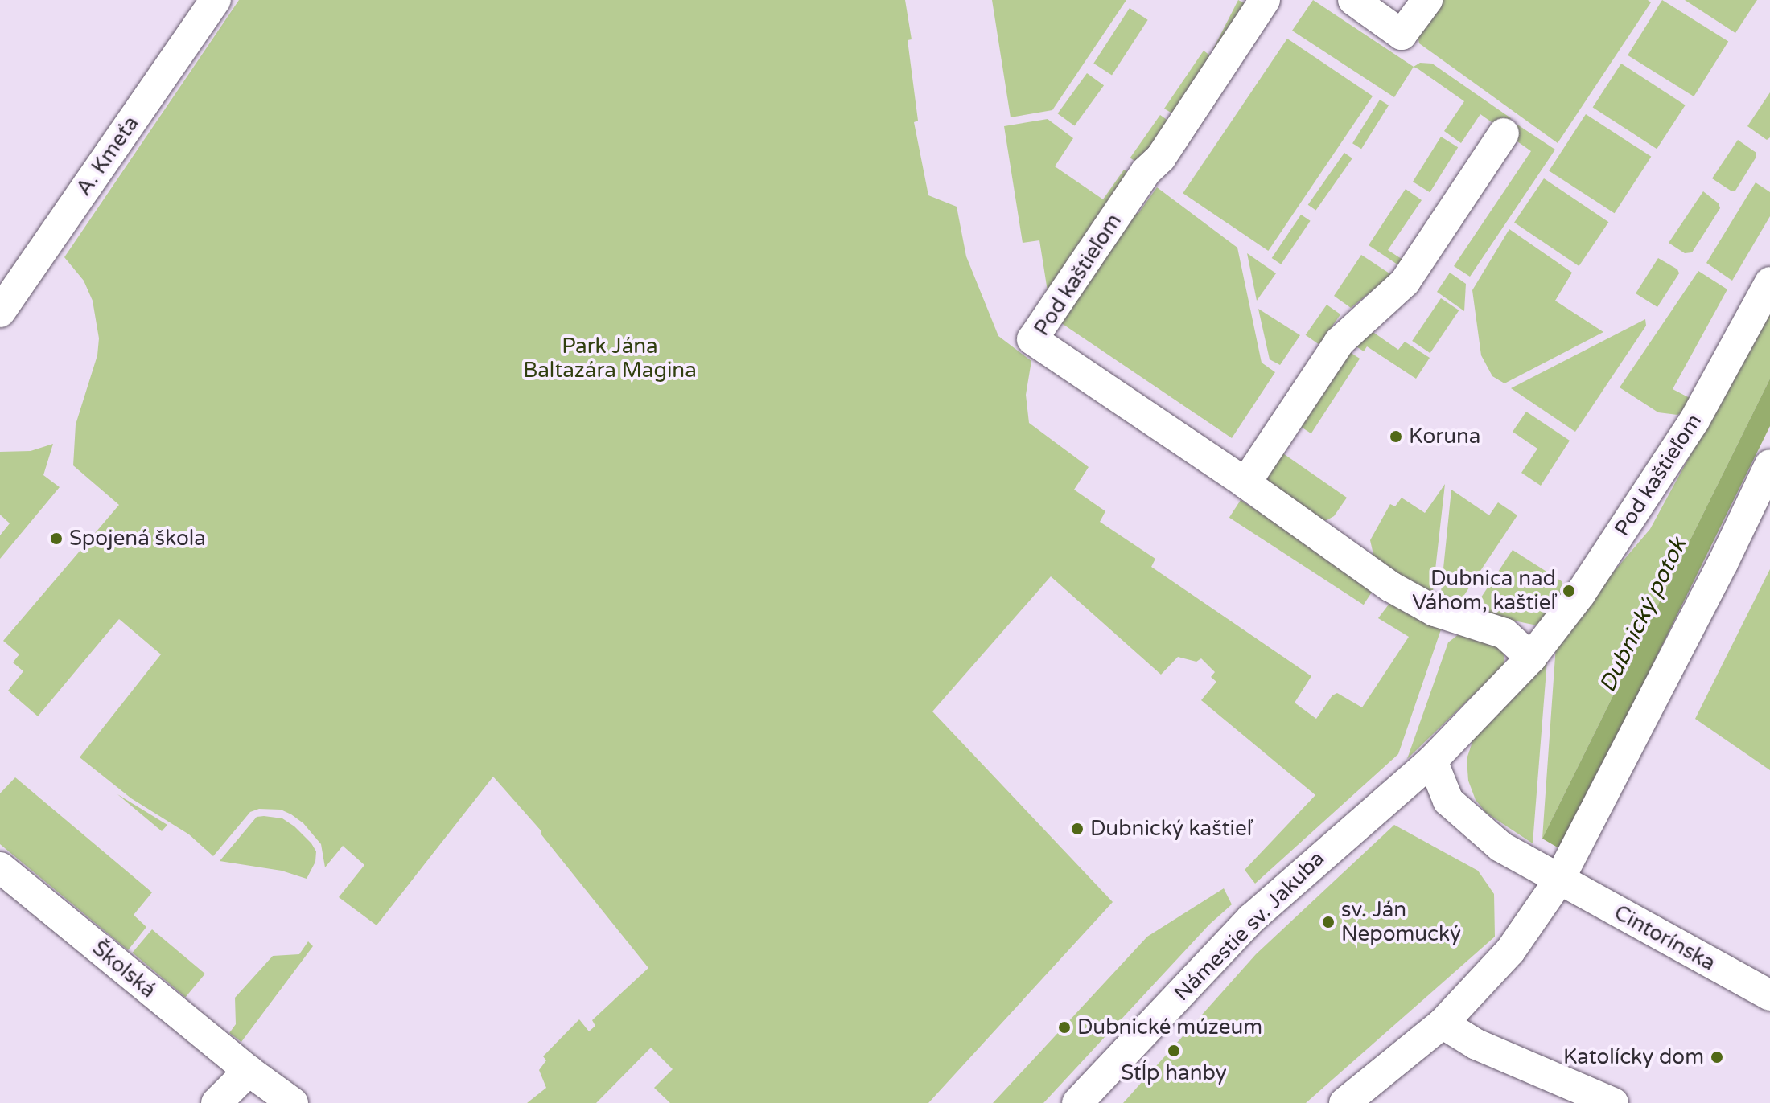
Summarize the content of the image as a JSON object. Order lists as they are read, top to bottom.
{
  "streets": {
    "street": [
      "A. Kmeťa",
      "Pod kaštieľom",
      "Námestie sv. Jakuba",
      "Cintorínska",
      "Školská"
    ]
  },
  "crossings": [
    ["Pod kaštieľom", "Námestie sv. Jakuba"],
    ["Pod kaštieľom", "Cintorínska"],
    ["Námestie sv. Jakuba", "Cintorínska"]
  ],
  "water": ["Dubnický potok"],
  "parks": ["Park Jána Baltazára Magina"],
  "places": [
    "Koruna",
    "Spojená škola",
    "Dubnica nad Váhom, kaštieľ",
    "Dubnický kaštieľ",
    "sv. Ján Nepomucký",
    "Dubnické múzeum",
    "Stĺp hanby",
    "Katolícky dom"
  ]
}
